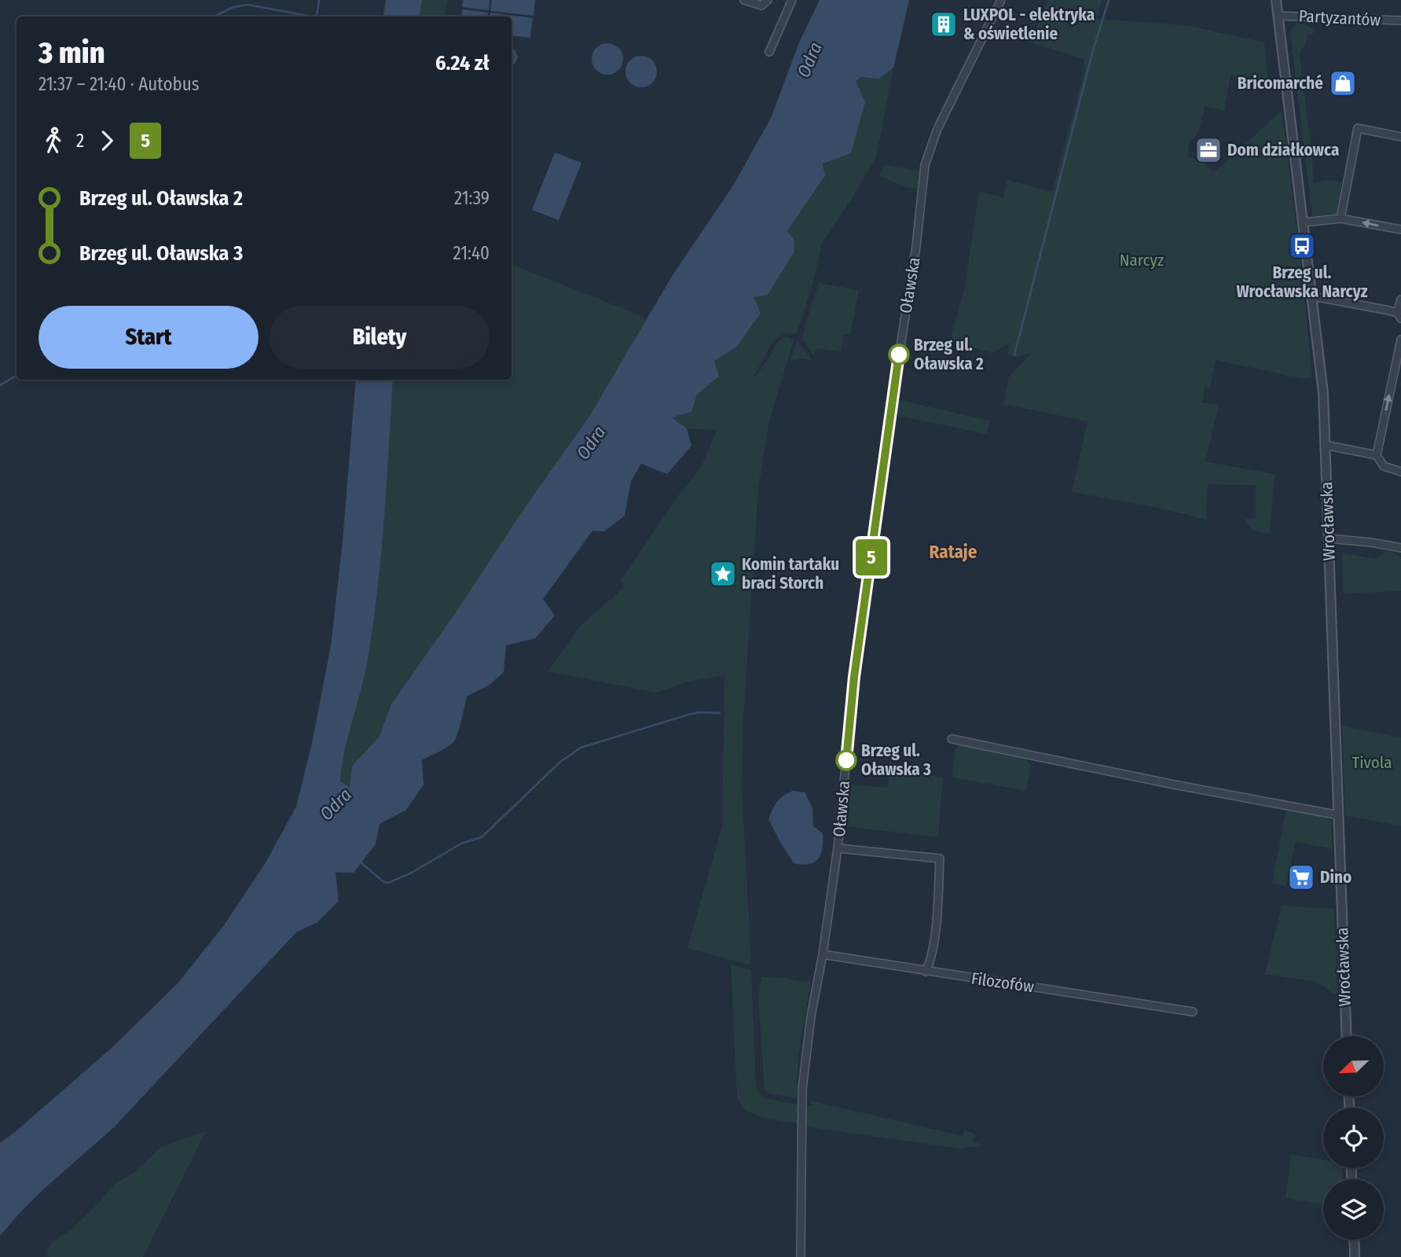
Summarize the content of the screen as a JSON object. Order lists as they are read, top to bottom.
{
  "streets": {
    "street": [
      "Partyzantów",
      "Oławska",
      "Wrocławska",
      "Filozofów"
    ]
  },
  "crossings": [
    ["Partyzantów", "Wrocławska"],
    ["Oławska", "Filozofów"]
  ],
  "districts": ["Rataje"],
  "water": ["Odra"],
  "parks": ["Narcyz", "Tivola"],
  "places": {
    "building": ["LUXPOL - elektryka & oświetlenie"],
    "shop": ["Bricomarché"],
    "office": ["Dom działkowca"],
    "bus stop": ["Brzeg ul. Wrocławska Narcyz"],
    "other": ["Brzeg ul. Oławska 2", "Brzeg ul. Oławska 3"],
    "place": ["Komin tartaku braci Storch"],
    "supermarket": ["Dino"]
  },
  "lines": ["bus line 5"],
  "north": "bottom left",
  "page": {
    "on_map": "5",
    "heading": ["3 min", "21:37 – 21:40 · Autobus", "6.24 zł"],
    "legs": ["2", "5"],
    "list": [
      {
        "name": "Brzeg ul. Oławska 2",
        "value": "21:39"
      },
      {
        "name": "Brzeg ul. Oławska 3",
        "value": "21:40"
      }
    ],
    "buttons": ["Start", "Bilety"]
  }
}
